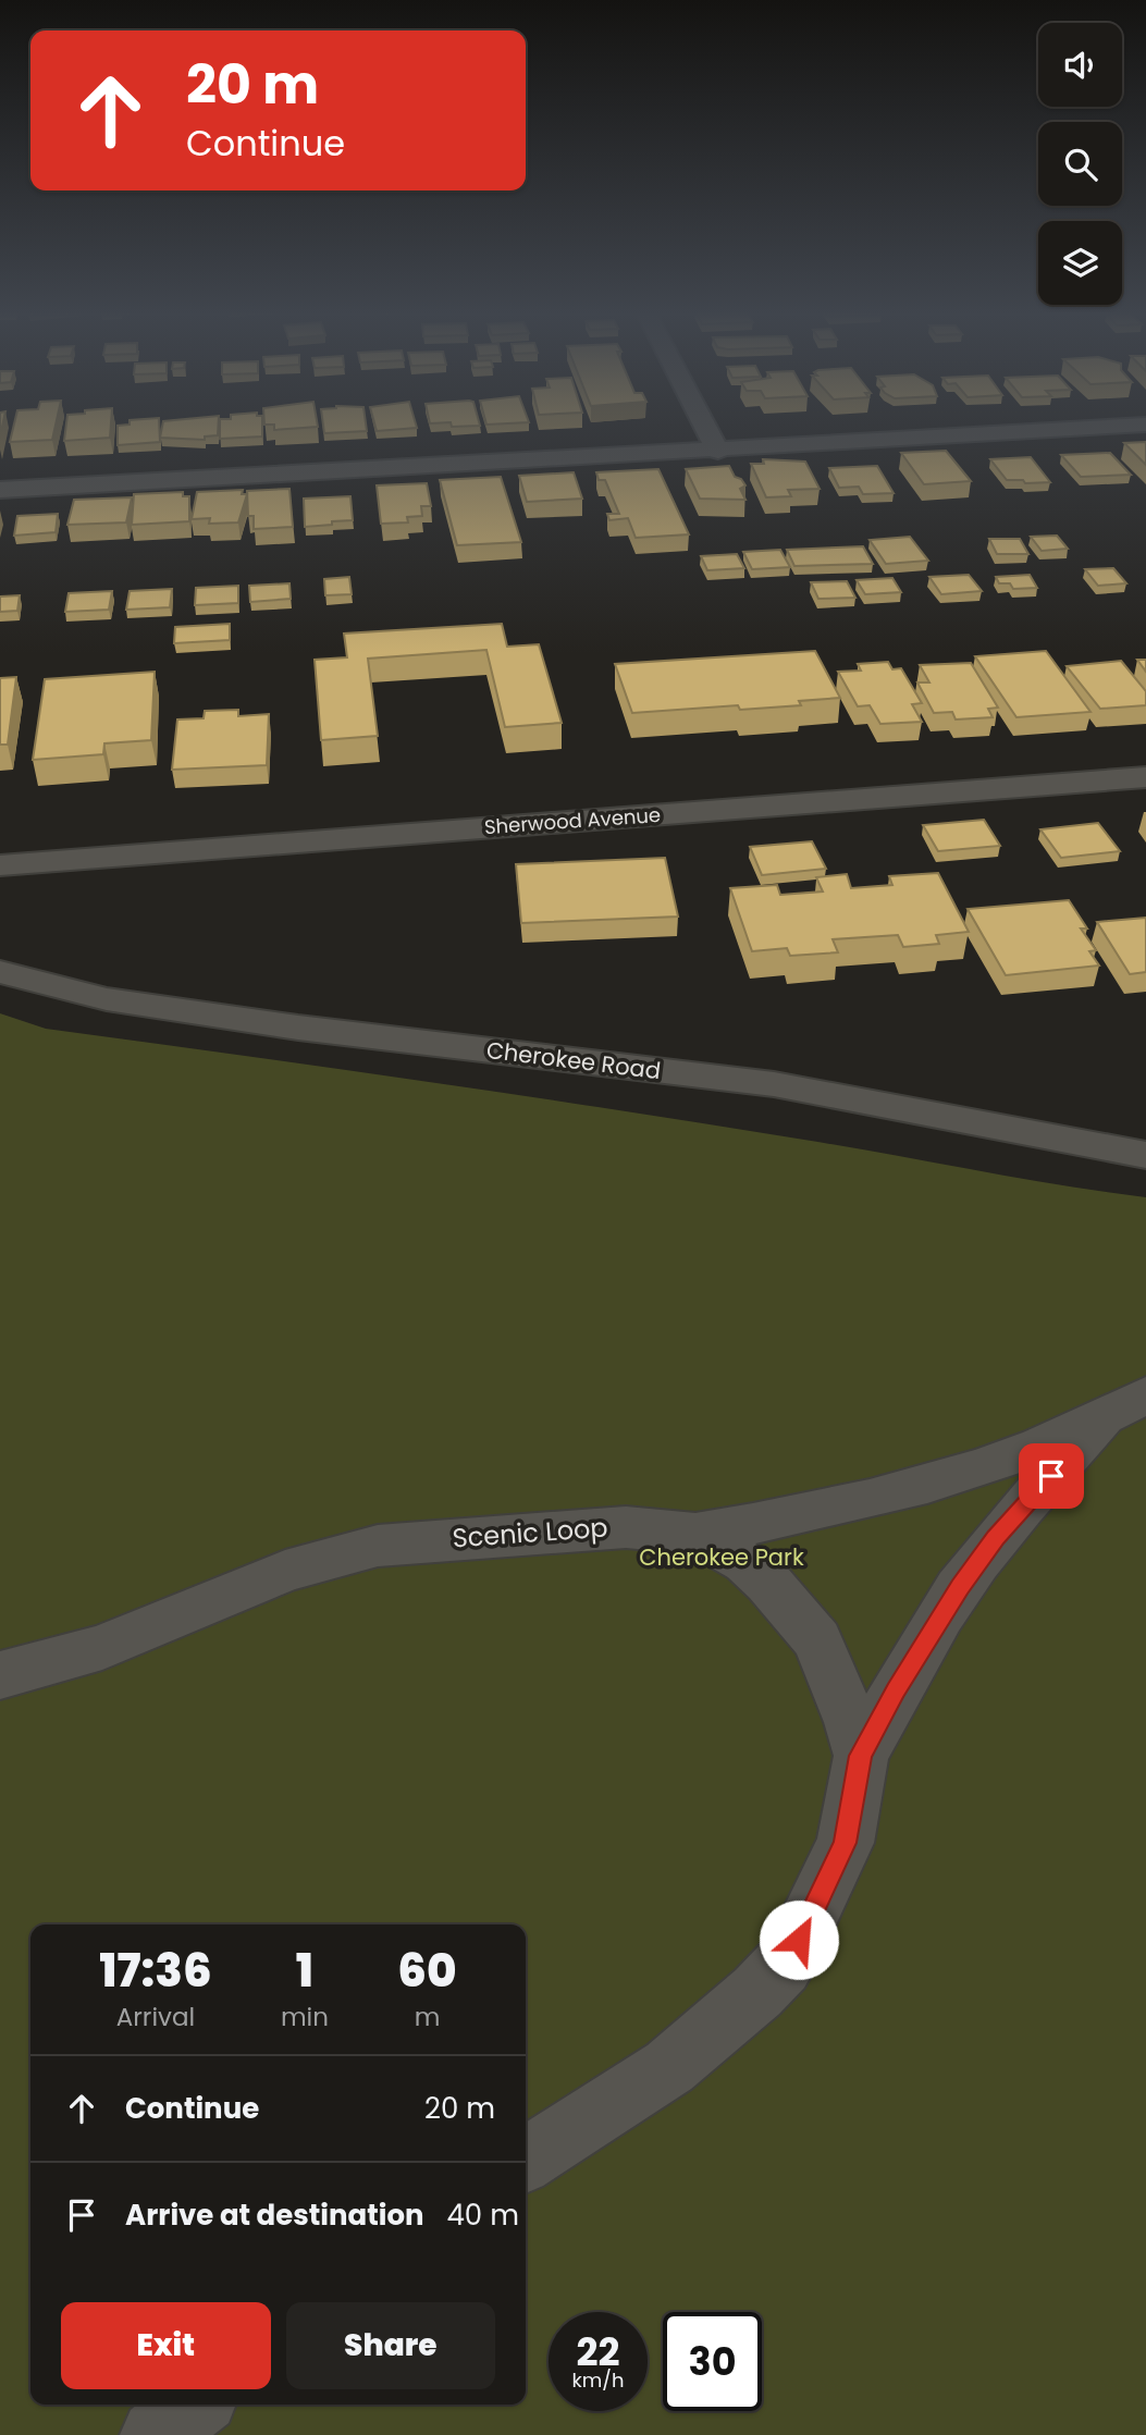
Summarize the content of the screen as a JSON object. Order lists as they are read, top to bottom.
{
  "streets": {
    "street": ["Sherwood Avenue", "Cherokee Road", "Scenic Loop"]
  },
  "parks": ["Cherokee Park"],
  "page": {
    "turn": ["20 m", "Continue"],
    "eta": [
      "17:36",
      "Arrival",
      "1",
      "min",
      "60",
      "m"
    ],
    "list": [
      {
        "name": "Continue",
        "value": "20 m"
      },
      {
        "name": "Arrive at destination",
        "value": "40 m"
      }
    ],
    "buttons": ["Exit", "Share"],
    "speed": "22 km/h",
    "limit": "30"
  }
}
